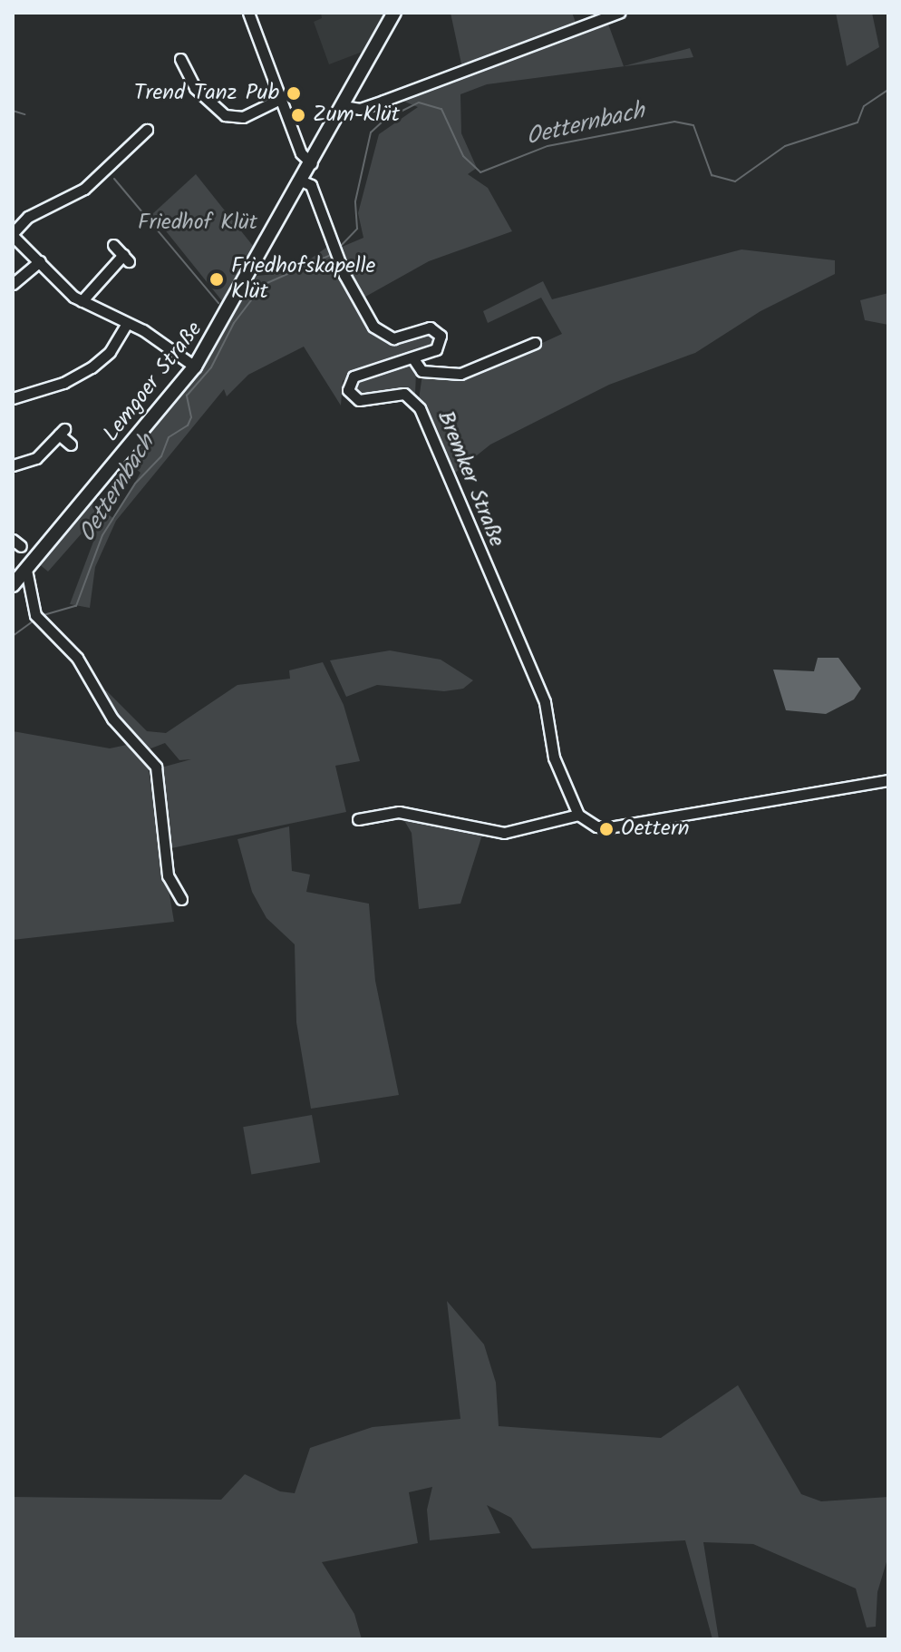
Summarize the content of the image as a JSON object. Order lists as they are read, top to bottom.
{
  "streets": {
    "main road": ["Lemgoer Straße"],
    "street": ["Bremker Straße"]
  },
  "crossings": [
    ["Lemgoer Straße", "Bremker Straße"]
  ],
  "water": ["Oetternbach"],
  "parks": ["Friedhof Klüt"],
  "places": [
    "Trend Tanz Pub",
    "Zum Klüt",
    "Friedhofskapelle Klüt",
    "Oettern"
  ]
}
